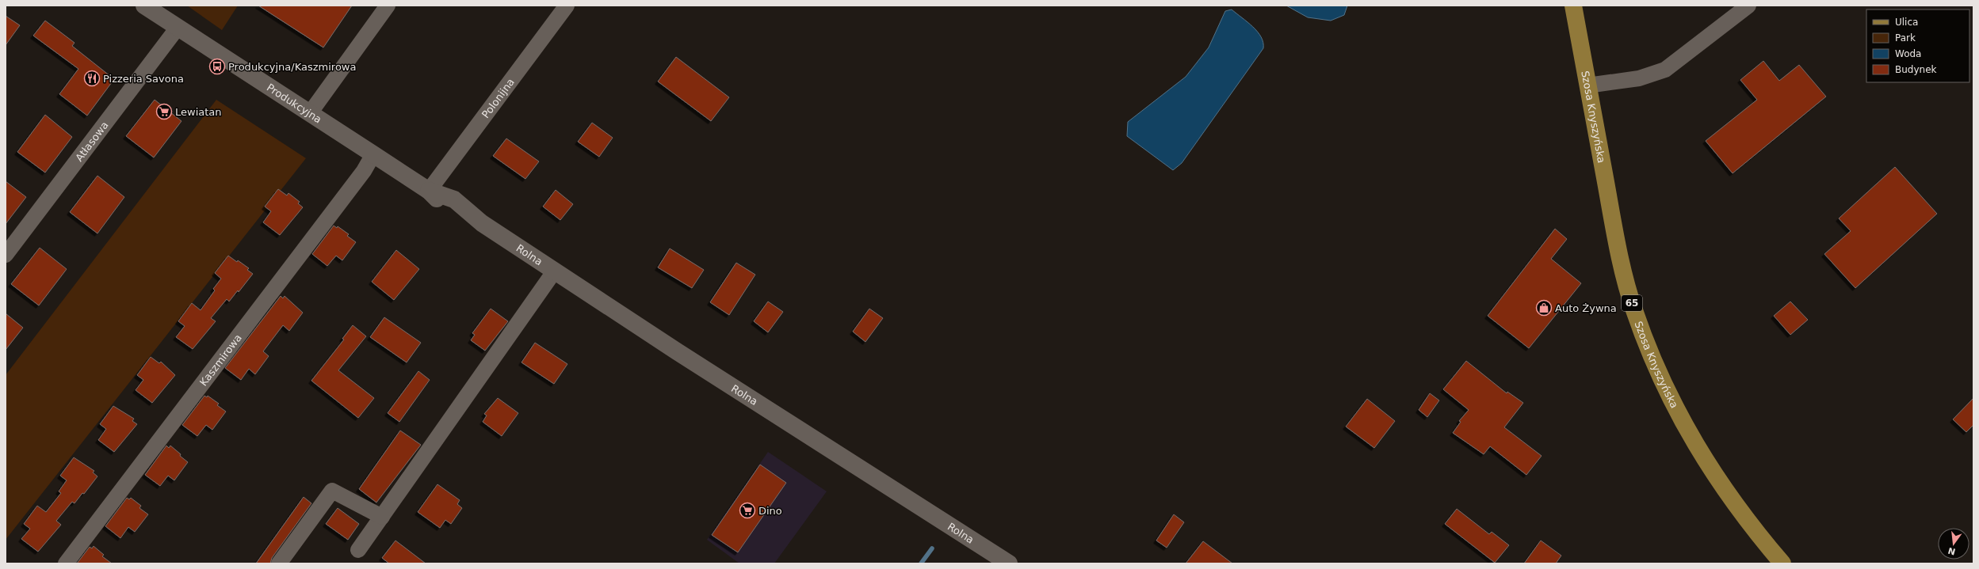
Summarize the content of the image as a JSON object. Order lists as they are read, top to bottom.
{
  "streets": {
    "main road": ["Szosa Knyszyńska", "65"],
    "street": [
      "Polonijna",
      "Produkcyjna",
      "Atłasowa",
      "Rolna",
      "Kaszmirowa"
    ]
  },
  "crossings": [
    ["Polonijna", "Produkcyjna"],
    ["Polonijna", "Rolna"],
    ["Produkcyjna", "Atłasowa"],
    ["Produkcyjna", "Rolna"],
    ["Produkcyjna", "Kaszmirowa"]
  ],
  "places": {
    "bus stop": ["Produkcyjna/Kaszmirowa"],
    "restaurant": ["Pizzeria Savona"],
    "supermarket": ["Lewiatan", "Dino"],
    "shop": ["Auto Żywna"]
  },
  "legend": [
    "Ulica",
    "Park",
    "Woda",
    "Budynek"
  ],
  "north": "bottom"
}
